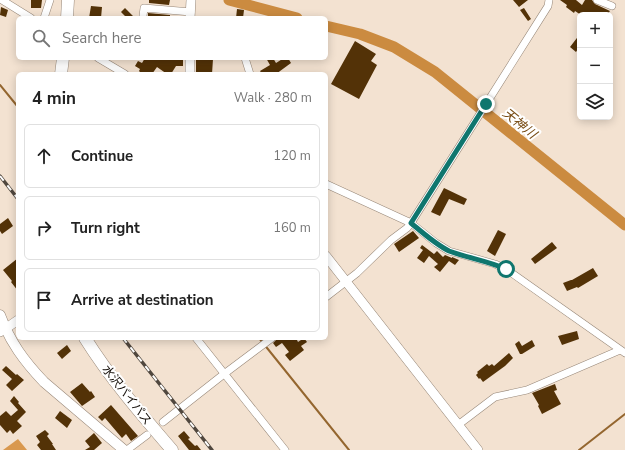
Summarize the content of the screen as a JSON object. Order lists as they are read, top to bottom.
{
  "streets": {
    "highway": ["水沢バイパス"]
  },
  "water": ["天神川"],
  "page": {
    "map_buttons": ["+", "−"],
    "search": "Search here",
    "heading": ["4 min", "Walk · 280 m"],
    "list": [
      ["Continue", "120 m"],
      ["Turn right", "160 m"],
      "Arrive at destination"
    ]
  }
}
